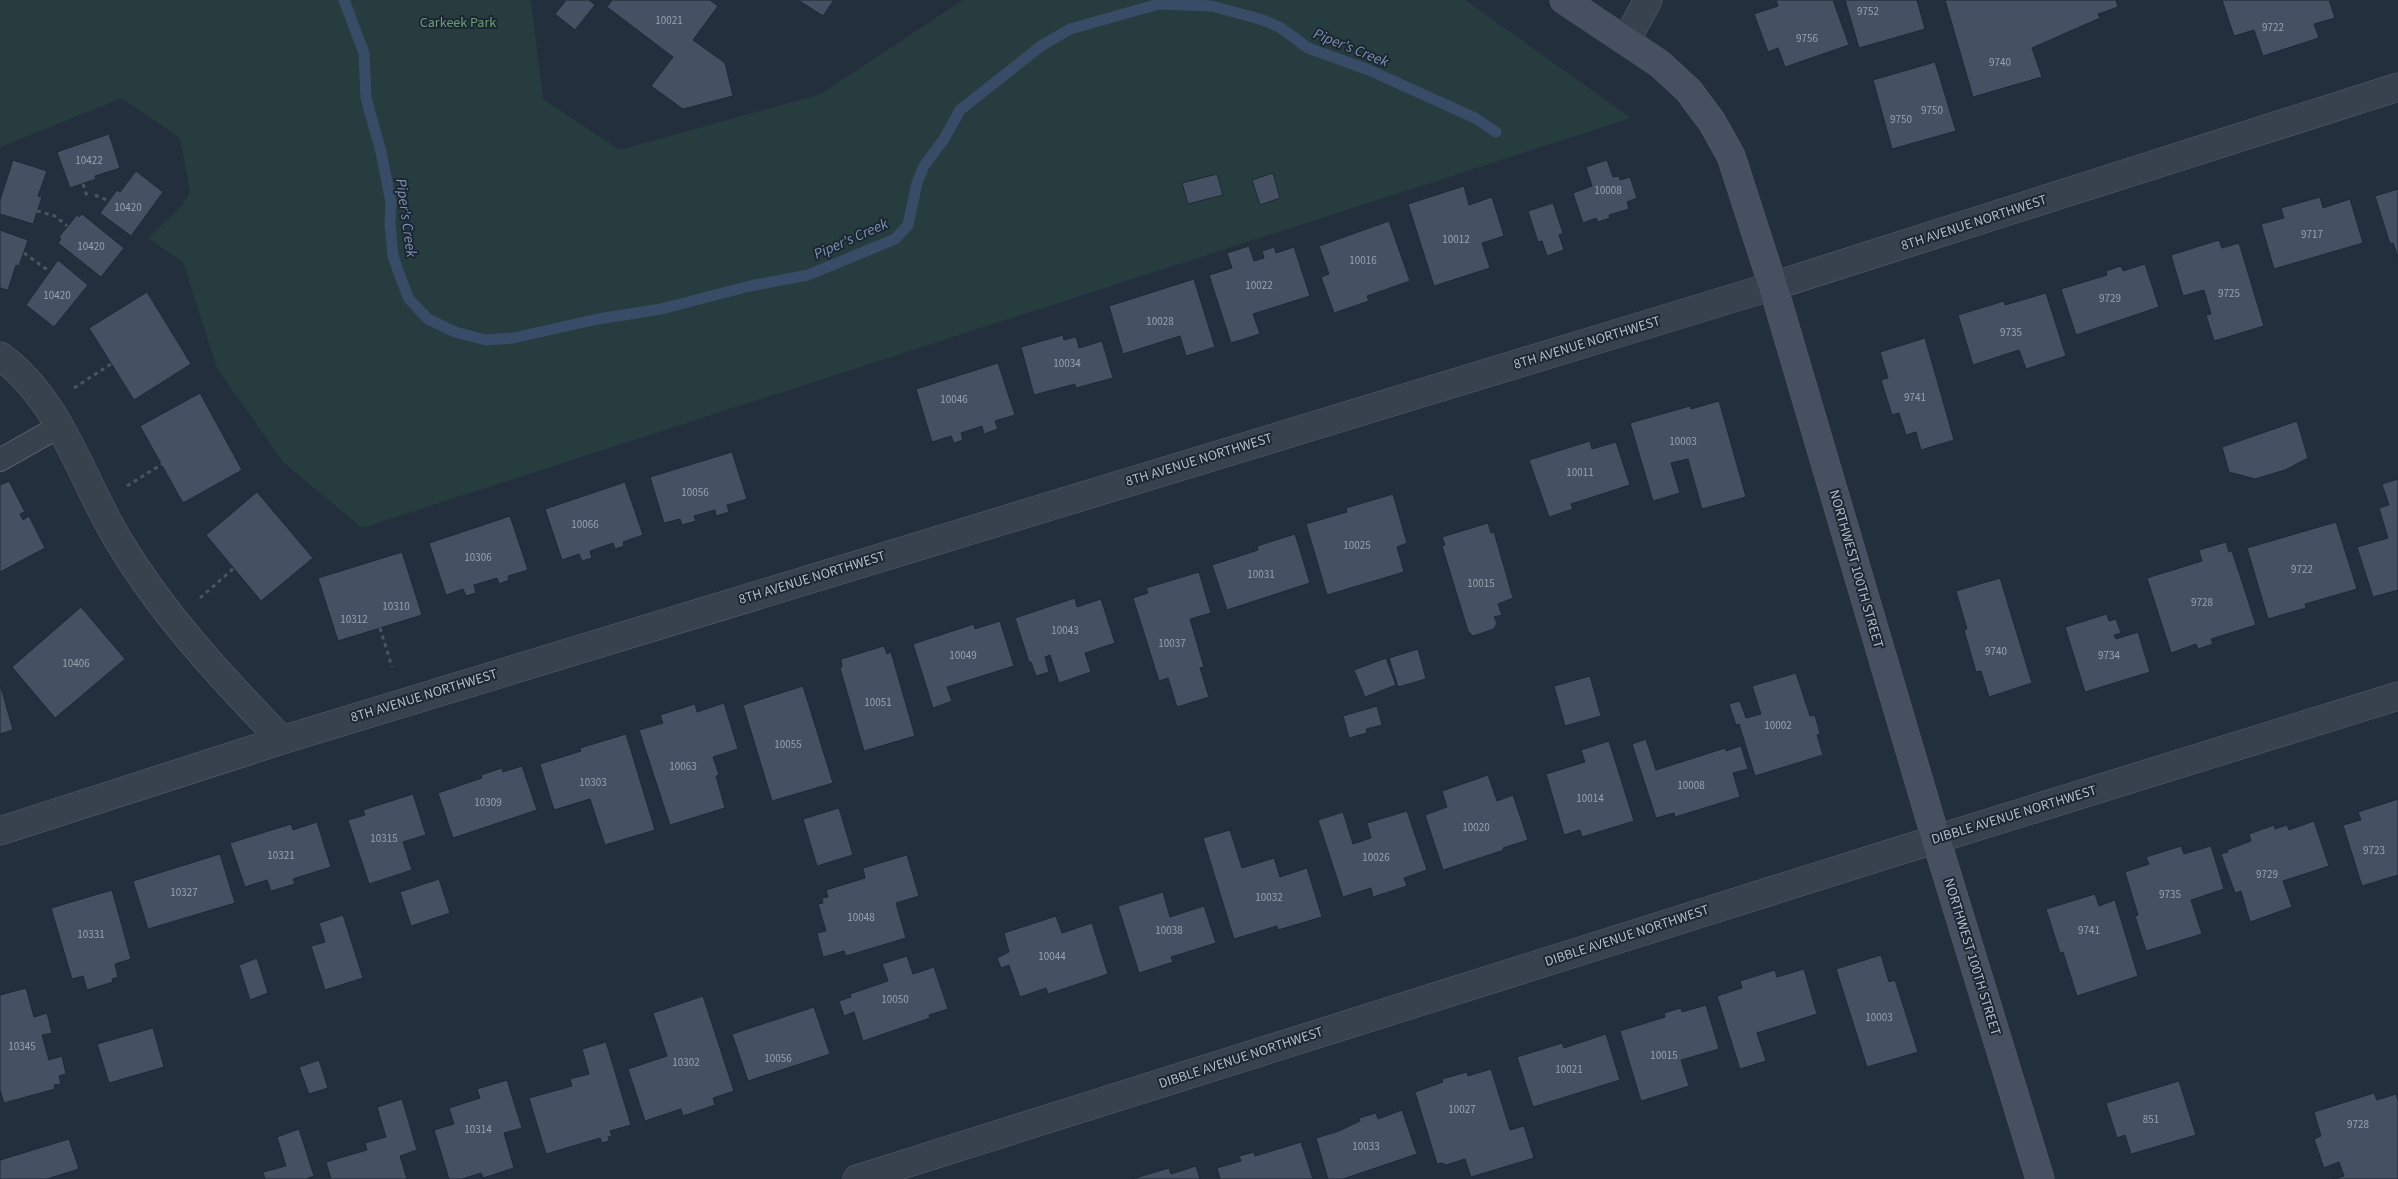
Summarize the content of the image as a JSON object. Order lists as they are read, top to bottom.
{
  "streets": {
    "main road": ["NORTHWEST 100TH STREET"],
    "street": ["8TH AVENUE NORTHWEST", "DIBBLE AVENUE NORTHWEST"]
  },
  "crossings": [
    ["8TH AVENUE NORTHWEST", "NORTHWEST 100TH STREET"],
    ["NORTHWEST 100TH STREET", "DIBBLE AVENUE NORTHWEST"]
  ],
  "water": ["Piper's Creek"],
  "parks": ["Carkeek Park"],
  "house_numbers": [
    "9752",
    "10021",
    "9722",
    "9756",
    "9740",
    "9750",
    "9750",
    "10422",
    "10008",
    "10420",
    "9717",
    "10012",
    "10420",
    "10016",
    "10022",
    "9725",
    "10420",
    "9729",
    "10028",
    "9735",
    "10034",
    "9741",
    "10046",
    "10003",
    "10011",
    "10056",
    "10066",
    "10025",
    "10306",
    "9722",
    "10031",
    "10015",
    "9728",
    "10310",
    "10312",
    "10043",
    "10037",
    "9740",
    "10049",
    "9734",
    "10406",
    "10051",
    "10002",
    "10055",
    "10063",
    "10303",
    "10008",
    "10014",
    "10309",
    "10020",
    "10315",
    "9723",
    "10321",
    "10026",
    "9729",
    "10327",
    "9735",
    "10032",
    "10048",
    "10038",
    "9741",
    "10331",
    "10044",
    "10050",
    "10003",
    "10345",
    "10015",
    "10056",
    "10302",
    "10021",
    "10027",
    "851",
    "9728",
    "10314",
    "10033"
  ]
}
